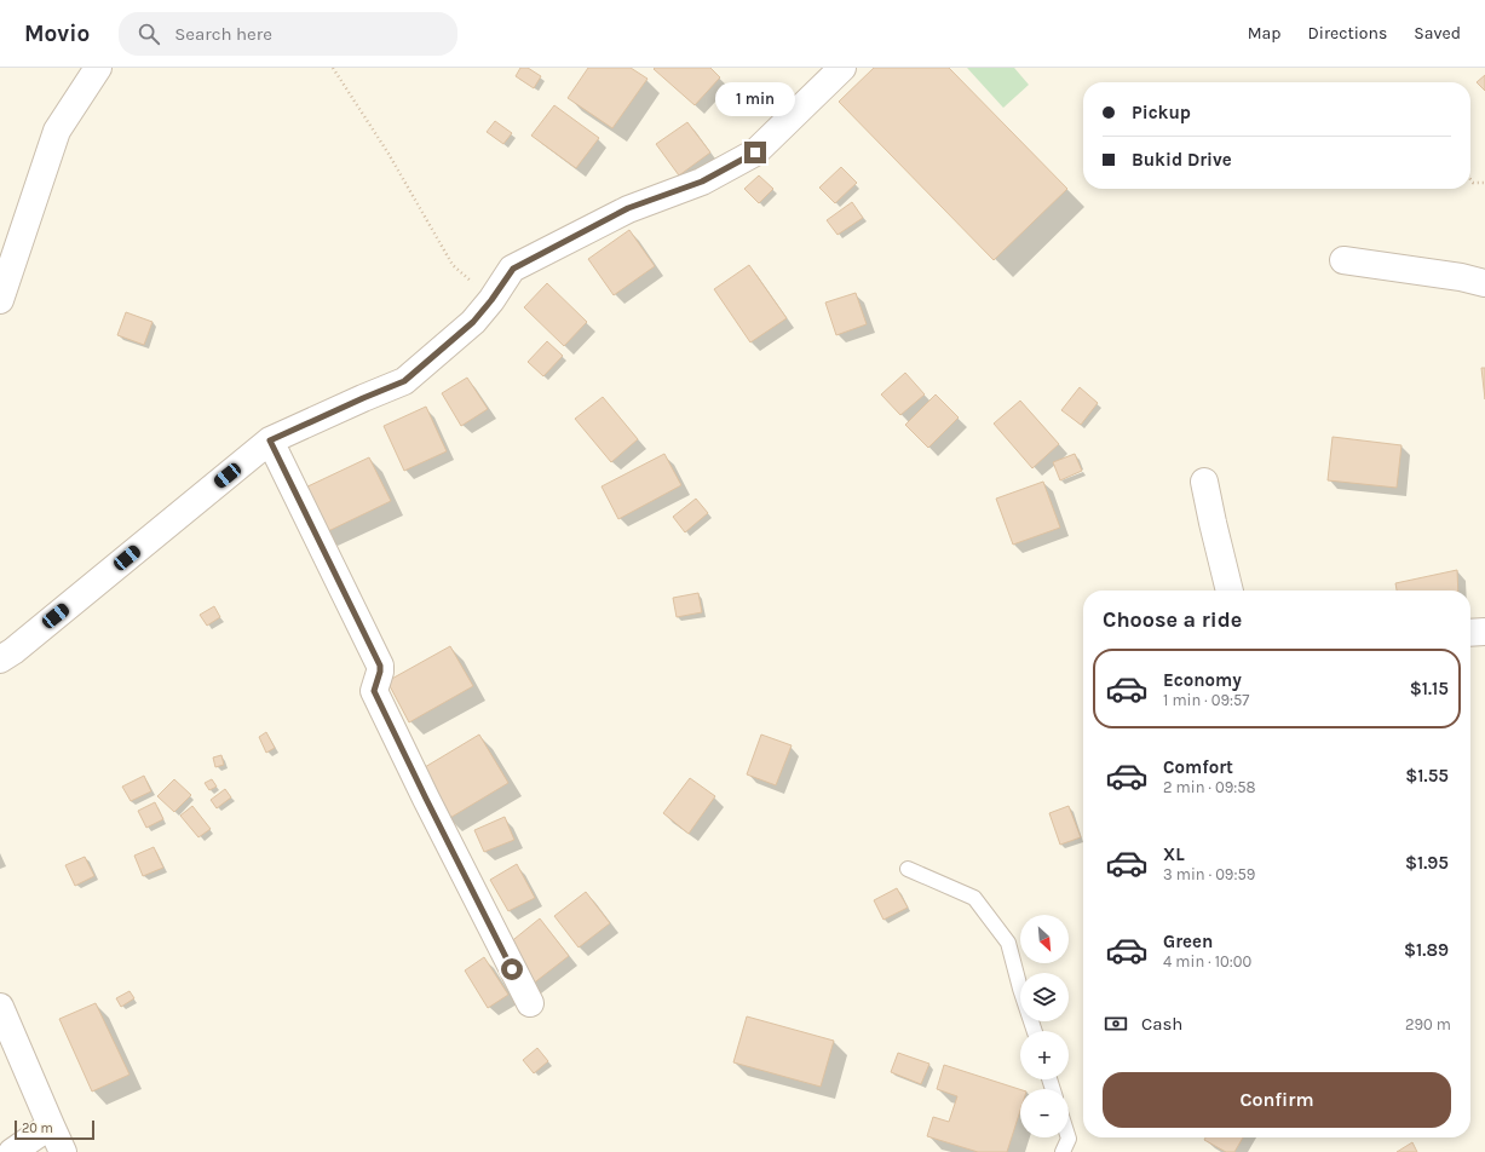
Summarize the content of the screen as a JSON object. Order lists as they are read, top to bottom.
{
  "scale_bar": "20 m",
  "north": "bottom right",
  "page": {
    "header": "Movio",
    "search": "Search here",
    "nav": ["Map", "Directions", "Saved"],
    "bubble": "1 min",
    "banner": ["Pickup", "Bukid Drive"],
    "heading": "Choose a ride",
    "list": [
      {
        "name": "Economy",
        "note": "1 min · 09:57",
        "value": "$1.15"
      },
      {
        "name": "Comfort",
        "note": "2 min · 09:58",
        "value": "$1.55"
      },
      {
        "name": "XL",
        "note": "3 min · 09:59",
        "value": "$1.95"
      },
      {
        "name": "Green",
        "note": "4 min · 10:00",
        "value": "$1.89"
      }
    ],
    "map_buttons": ["+", "−"],
    "pay": ["Cash", "290 m"],
    "buttons": "Confirm",
    "scale": "20 m"
  }
}
